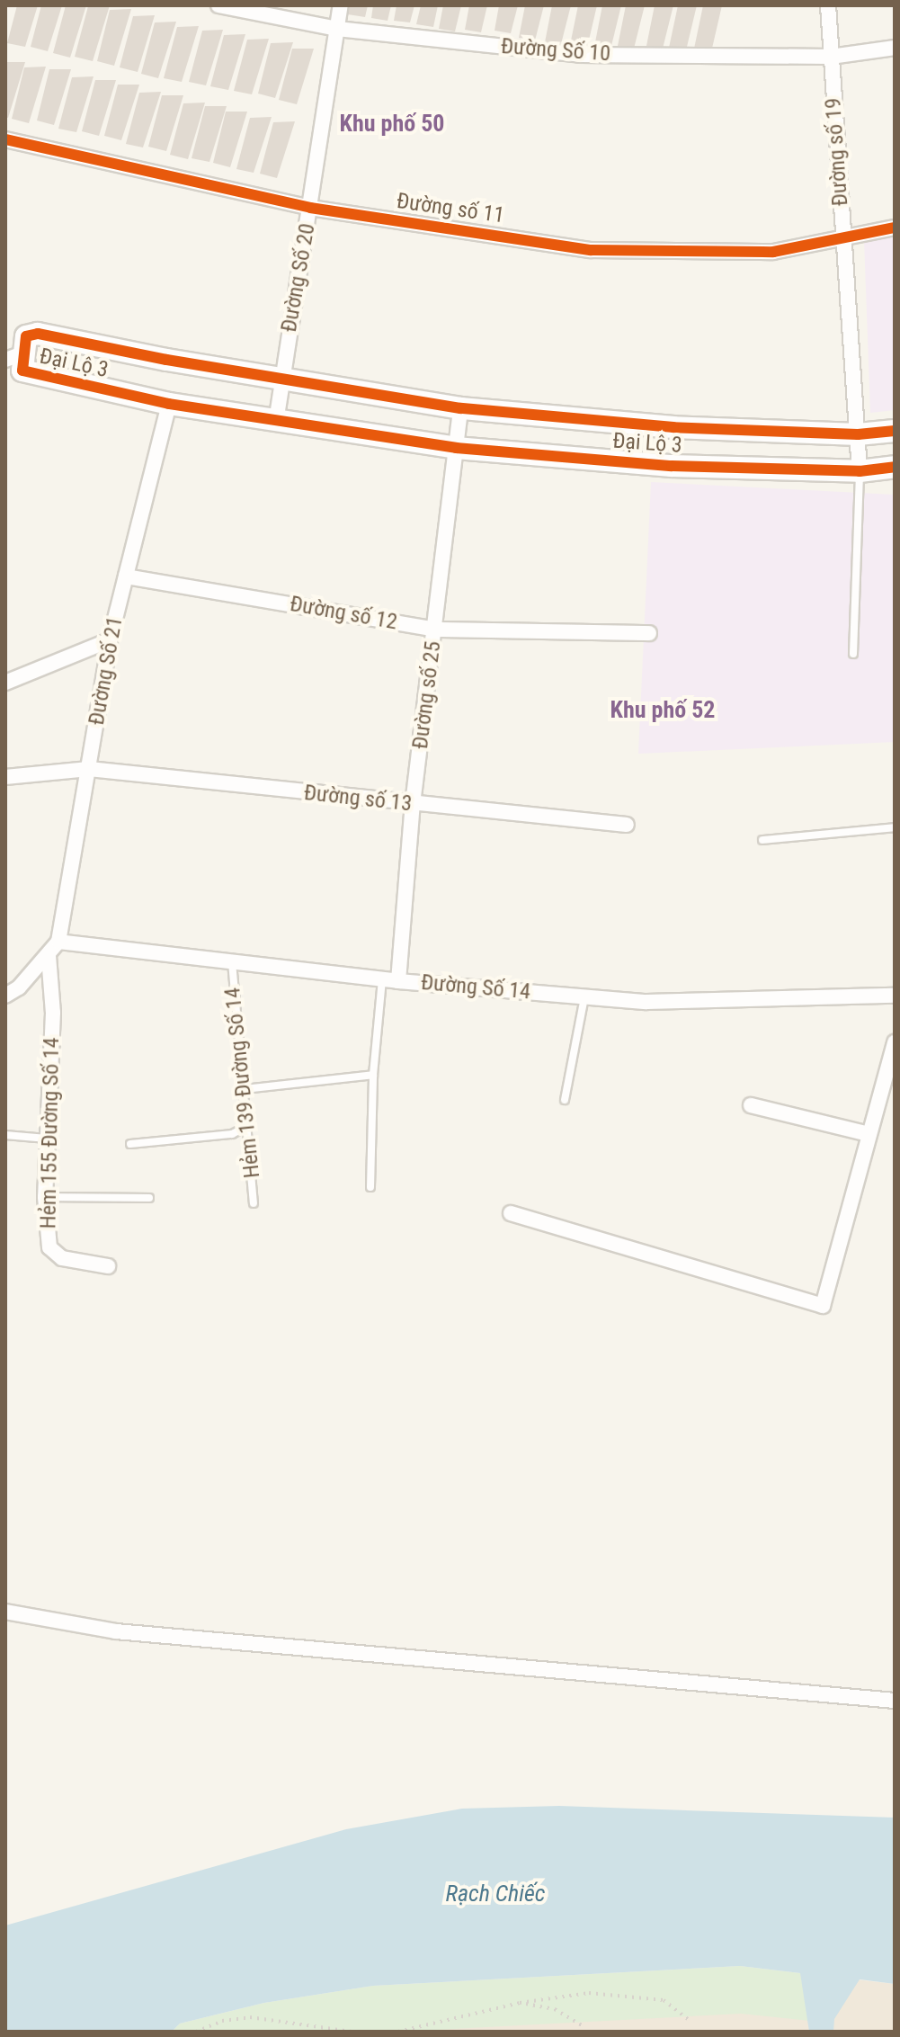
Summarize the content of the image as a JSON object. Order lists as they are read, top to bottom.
{
  "streets": {
    "street": [
      "Đường Số 10",
      "Đường số 19",
      "Đường số 11",
      "Đường Số 20",
      "Đại Lộ 3",
      "Đường số 12",
      "Đường Số 21",
      "Đường số 25",
      "Đường số 13",
      "Đường Số 14",
      "Hẻm 155 Đường Số 14"
    ],
    "lane": ["Hẻm 139 Đường Số 14"]
  },
  "crossings": [
    ["Đường Số 10", "Đường số 19"],
    ["Đường Số 10", "Đường Số 20"],
    ["Đường số 19", "Đường số 11"],
    ["Đường số 19", "Đại Lộ 3"],
    ["Đường số 11", "Đường Số 20"],
    ["Đường Số 20", "Đại Lộ 3"],
    ["Đại Lộ 3", "Đường Số 21"],
    ["Đại Lộ 3", "Đường số 25"],
    ["Đường số 12", "Đường Số 21"],
    ["Đường số 12", "Đường số 25"],
    ["Đường Số 21", "Đường số 13"],
    ["Đường Số 21", "Đường Số 14"],
    ["Đường số 25", "Đường số 13"],
    ["Đường số 25", "Đường Số 14"],
    ["Đường Số 14", "Hẻm 139 Đường Số 14"]
  ],
  "districts": ["Khu phố 50", "Khu phố 52"],
  "water": ["Rạch Chiếc"]
}
